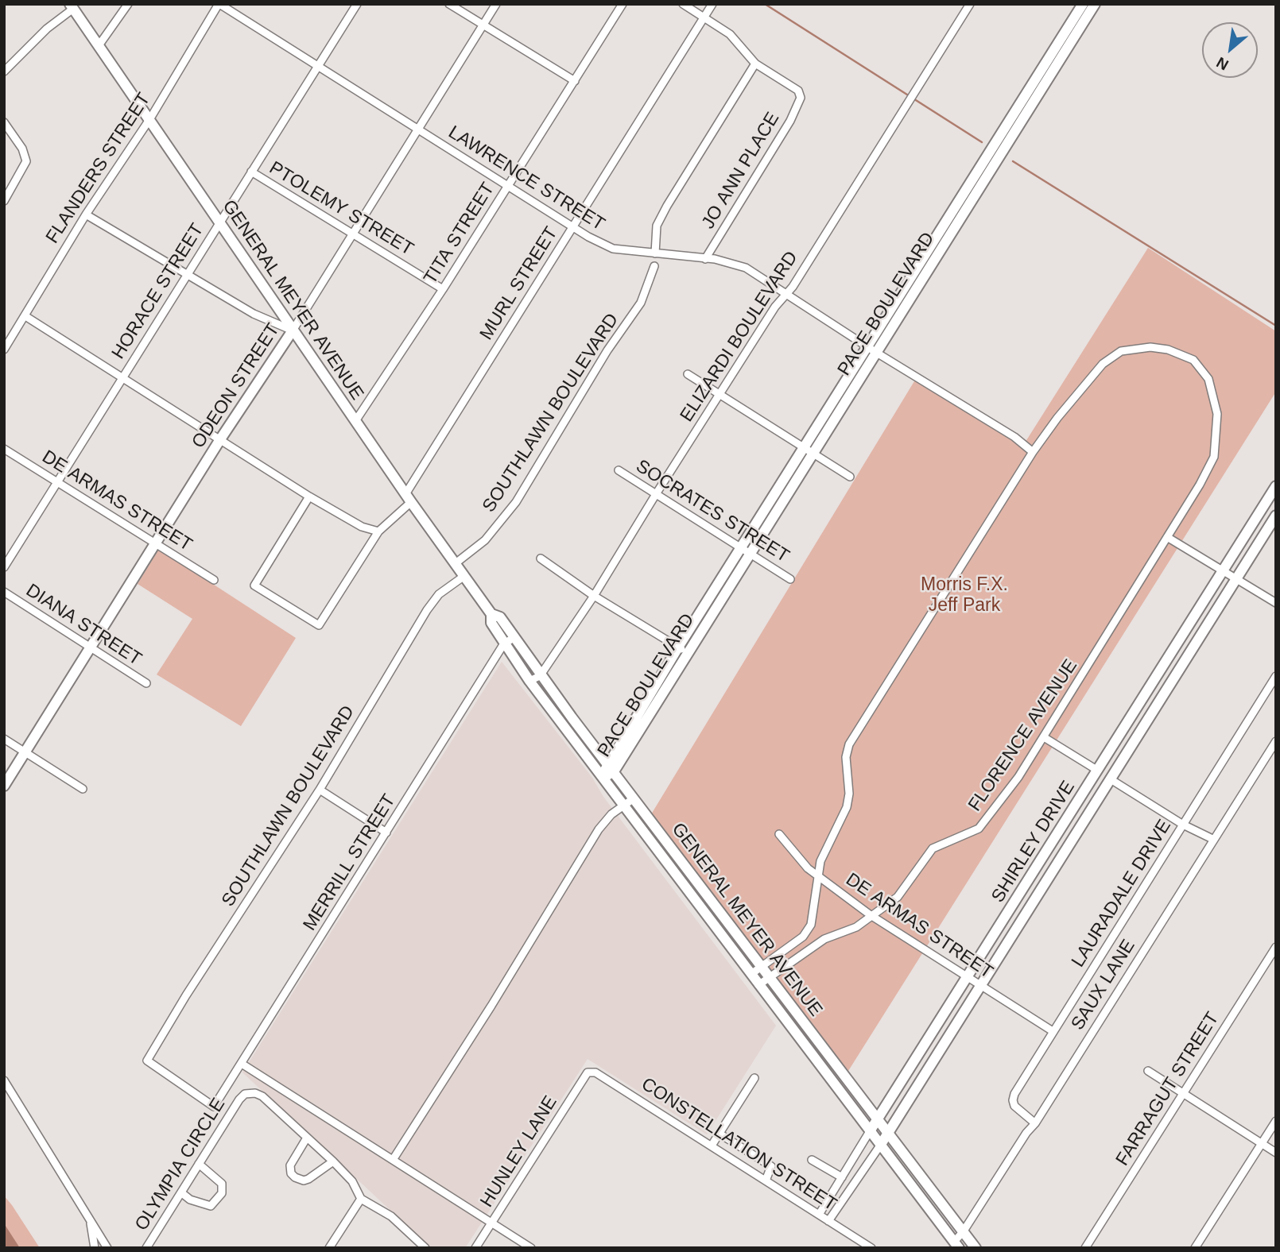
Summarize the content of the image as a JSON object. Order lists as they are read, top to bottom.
{
  "streets": {
    "street": [
      "FLANDERS STREET",
      "JO ANN PLACE",
      "LAWRENCE STREET",
      "PTOLEMY STREET",
      "TITA STREET",
      "MURL STREET",
      "HORACE STREET",
      "GENERAL MEYER AVENUE",
      "PACE BOULEVARD",
      "ELIZARDI BOULEVARD",
      "ODEON STREET",
      "SOUTHLAWN BOULEVARD",
      "DE ARMAS STREET",
      "SOCRATES STREET",
      "DIANA STREET",
      "FLORENCE AVENUE",
      "SHIRLEY DRIVE",
      "MERRILL STREET",
      "LAURADALE DRIVE",
      "SAUX LANE",
      "FARRAGUT STREET",
      "CONSTELLATION STREET",
      "HUNLEY LANE",
      "OLYMPIA CIRCLE"
    ]
  },
  "crossings": [
    ["FLANDERS STREET", "LAWRENCE STREET"],
    ["FLANDERS STREET", "GENERAL MEYER AVENUE"],
    ["JO ANN PLACE", "LAWRENCE STREET"],
    ["LAWRENCE STREET", "TITA STREET"],
    ["LAWRENCE STREET", "MURL STREET"],
    ["LAWRENCE STREET", "HORACE STREET"],
    ["LAWRENCE STREET", "PACE BOULEVARD"],
    ["LAWRENCE STREET", "ELIZARDI BOULEVARD"],
    ["LAWRENCE STREET", "ODEON STREET"],
    ["PTOLEMY STREET", "TITA STREET"],
    ["PTOLEMY STREET", "HORACE STREET"],
    ["PTOLEMY STREET", "ODEON STREET"],
    ["TITA STREET", "GENERAL MEYER AVENUE"],
    ["MURL STREET", "GENERAL MEYER AVENUE"],
    ["HORACE STREET", "GENERAL MEYER AVENUE"],
    ["HORACE STREET", "DE ARMAS STREET"],
    ["GENERAL MEYER AVENUE", "PACE BOULEVARD"],
    ["GENERAL MEYER AVENUE", "ELIZARDI BOULEVARD"],
    ["GENERAL MEYER AVENUE", "ODEON STREET"],
    ["GENERAL MEYER AVENUE", "SOUTHLAWN BOULEVARD"],
    ["GENERAL MEYER AVENUE", "FLORENCE AVENUE"],
    ["GENERAL MEYER AVENUE", "SHIRLEY DRIVE"],
    ["GENERAL MEYER AVENUE", "MERRILL STREET"],
    ["GENERAL MEYER AVENUE", "SAUX LANE"],
    ["PACE BOULEVARD", "SOCRATES STREET"],
    ["ELIZARDI BOULEVARD", "SOCRATES STREET"],
    ["ODEON STREET", "DE ARMAS STREET"],
    ["ODEON STREET", "DIANA STREET"],
    ["SOUTHLAWN BOULEVARD", "MERRILL STREET"],
    ["DE ARMAS STREET", "FLORENCE AVENUE"],
    ["DE ARMAS STREET", "SHIRLEY DRIVE"],
    ["DE ARMAS STREET", "LAURADALE DRIVE"],
    ["SHIRLEY DRIVE", "CONSTELLATION STREET"],
    ["LAURADALE DRIVE", "SAUX LANE"],
    ["CONSTELLATION STREET", "HUNLEY LANE"]
  ],
  "parks": ["Morris F.X. Jeff Park"],
  "north": "bottom left"
}
